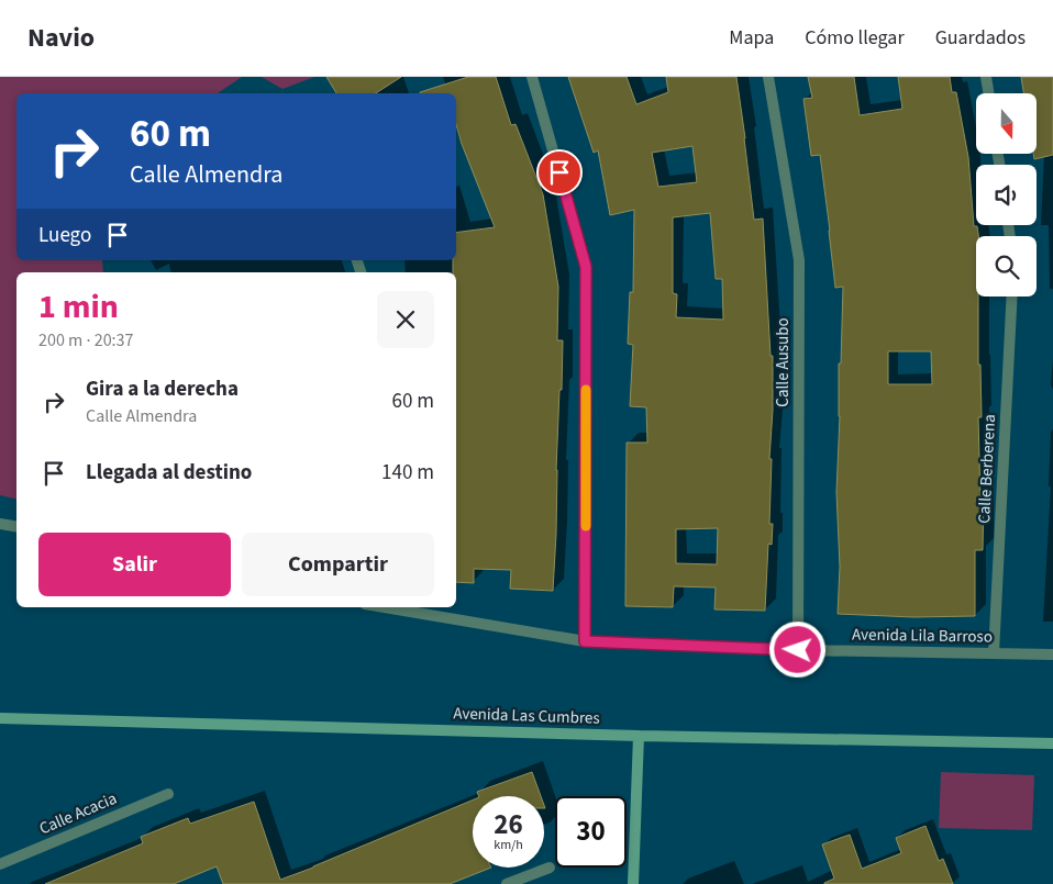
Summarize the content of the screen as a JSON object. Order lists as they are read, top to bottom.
{
  "streets": {
    "street": [
      "Calle Ausubo",
      "Calle Berberena",
      "Avenida Lila Barroso",
      "Avenida Las Cumbres",
      "Calle Acacia"
    ]
  },
  "crossings": [
    ["Calle Ausubo", "Avenida Lila Barroso"],
    ["Calle Berberena", "Avenida Lila Barroso"]
  ],
  "north": "bottom",
  "page": {
    "header": "Navio",
    "nav": ["Mapa", "Cómo llegar", "Guardados"],
    "turn": ["60 m", "Calle Almendra"],
    "then": "Luego",
    "heading": ["1 min", "200 m · 20:37"],
    "list": [
      {
        "name": "Gira a la derecha",
        "note": "Calle Almendra",
        "value": "60 m"
      },
      {
        "name": "Llegada al destino",
        "value": "140 m"
      }
    ],
    "buttons": ["Salir", "Compartir"],
    "speed": "26 km/h",
    "limit": "30"
  }
}
